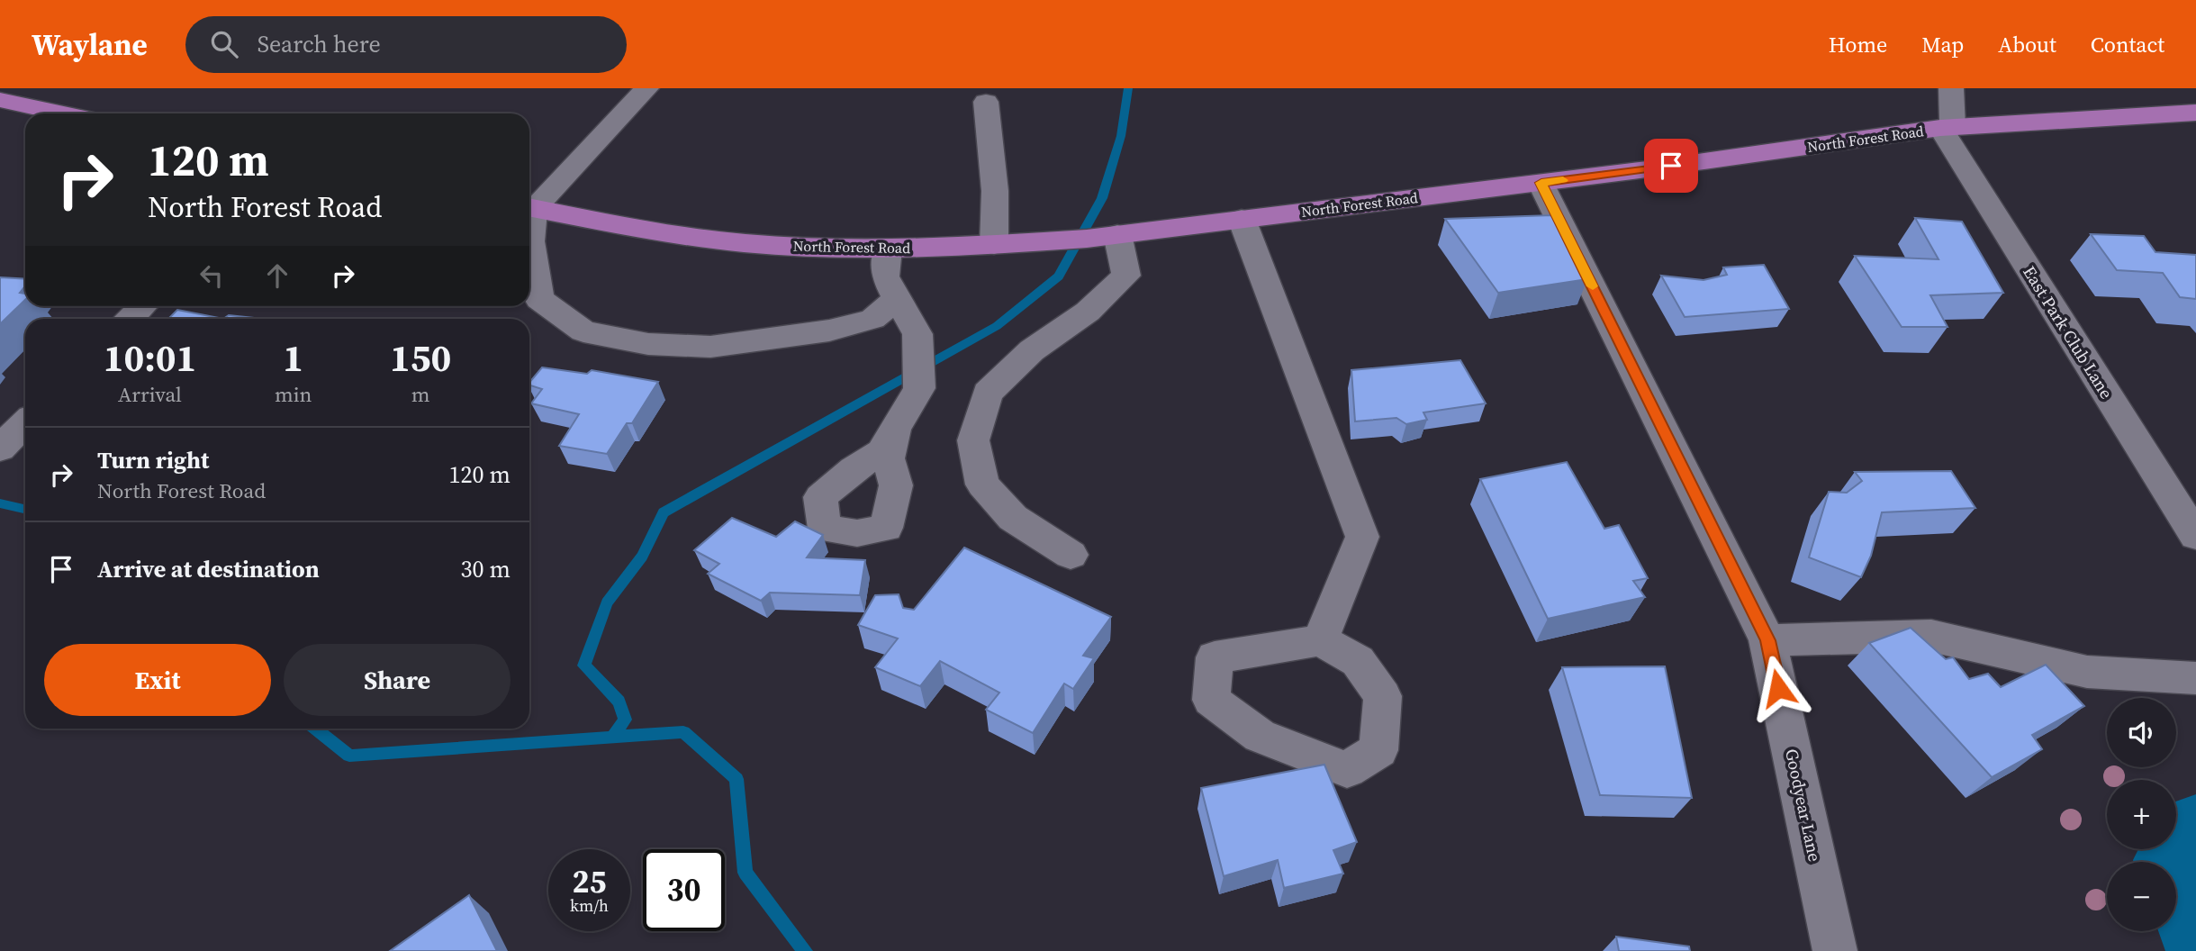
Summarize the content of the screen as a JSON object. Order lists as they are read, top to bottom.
{
  "streets": {
    "main road": ["North Forest Road"],
    "street": ["East Park Club Lane", "Goodyear Lane"]
  },
  "crossings": [
    ["North Forest Road", "East Park Club Lane"],
    ["North Forest Road", "Goodyear Lane"]
  ],
  "page": {
    "header": "Waylane",
    "search": "Search here",
    "nav": [
      "Home",
      "Map",
      "About",
      "Contact"
    ],
    "turn": ["120 m", "North Forest Road"],
    "eta": [
      "10:01",
      "Arrival",
      "1",
      "min",
      "150",
      "m"
    ],
    "list": [
      {
        "name": "Turn right",
        "note": "North Forest Road",
        "value": "120 m"
      },
      {
        "name": "Arrive at destination",
        "value": "30 m"
      }
    ],
    "buttons": ["Exit", "Share"],
    "map_buttons": ["+", "−"],
    "speed": "25 km/h",
    "limit": "30"
  }
}
